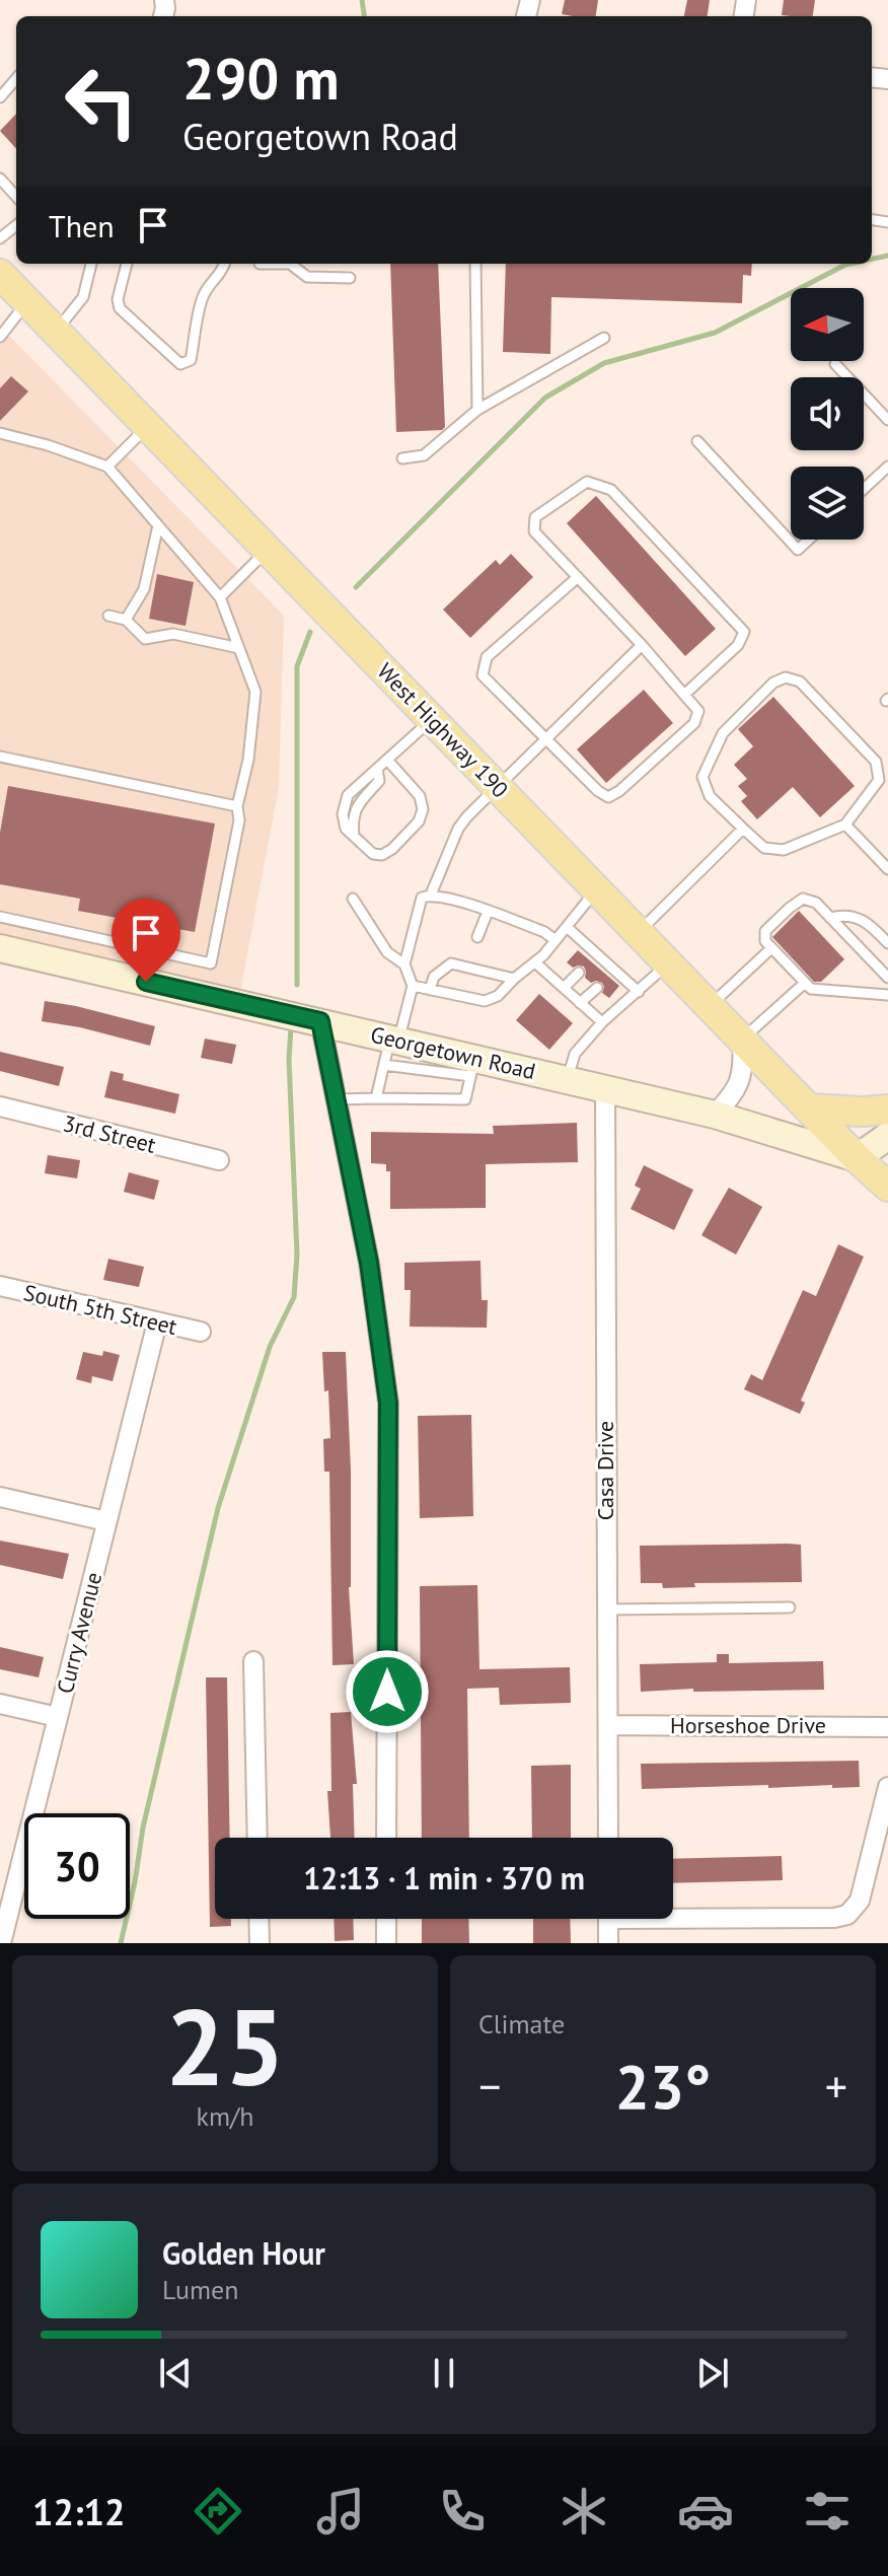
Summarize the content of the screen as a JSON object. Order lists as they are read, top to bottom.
{
  "streets": {
    "main road": ["West Highway 190"],
    "street": [
      "Georgetown Road",
      "3rd Street",
      "South 5th Street",
      "Casa Drive",
      "Curry Avenue",
      "Horseshoe Drive"
    ]
  },
  "crossings": [
    ["West Highway 190", "Georgetown Road"],
    ["Georgetown Road", "Casa Drive"],
    ["South 5th Street", "Curry Avenue"],
    ["Casa Drive", "Horseshoe Drive"]
  ],
  "north": "left",
  "page": {
    "turn": ["290 m", "Georgetown Road"],
    "then": "Then",
    "limit": "30",
    "trip": "12:13 · 1 min · 370 m",
    "tile": [
      ["25", "km/h"],
      "Climate"
    ],
    "heat": ["−", "23°", "+"],
    "song": ["Golden Hour", "Lumen"],
    "tabs": "12:12"
  }
}
